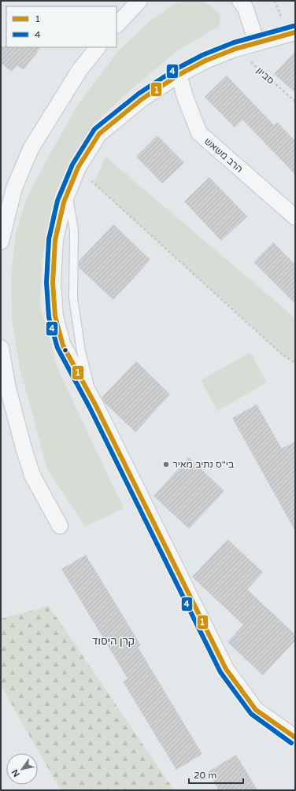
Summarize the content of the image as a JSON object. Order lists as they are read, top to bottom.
{
  "streets": {
    "street": ["הרב משאש"],
    "path": ["סביון"]
  },
  "districts": ["קרן היסוד"],
  "places": ["בי\"ס נתיב מאיר"],
  "lines": ["transit line 4", "transit line 1"],
  "legend": ["1", "4"],
  "scale_bar": "20 m",
  "north": "bottom left"
}
